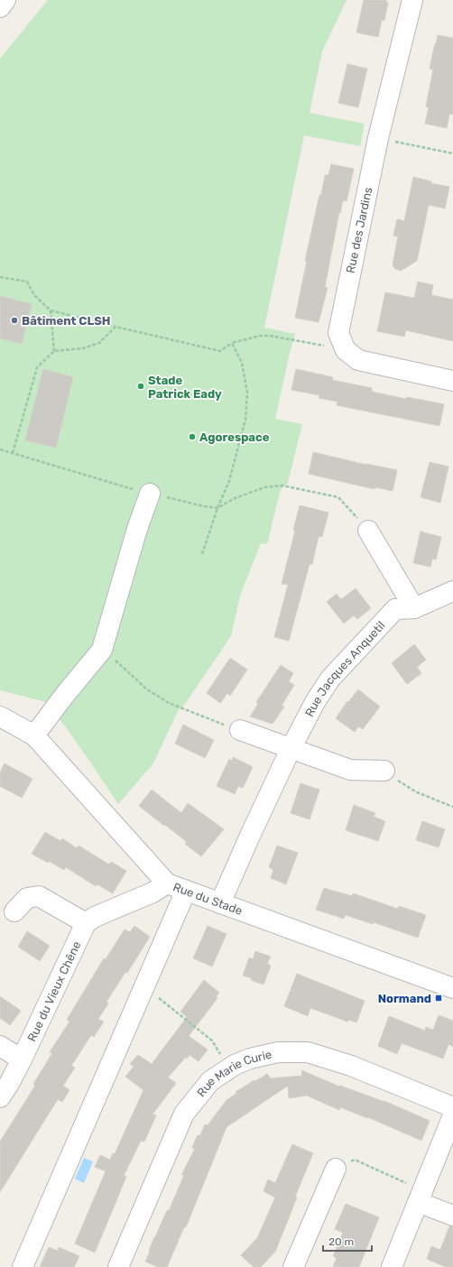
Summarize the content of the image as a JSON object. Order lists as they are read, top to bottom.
{
  "streets": {
    "street": [
      "Rue des Jardins",
      "Rue Jacques Anquetil",
      "Rue du Stade",
      "Rue du Vieux Chêne",
      "Rue Marie Curie"
    ]
  },
  "crossings": [
    ["Rue Jacques Anquetil", "Rue du Stade"]
  ],
  "places": {
    "other": ["Bâtiment CLSH", "Stade Patrick Eady", "Agorespace"],
    "transit": ["Normand"]
  },
  "scale_bar": "20 m"
}
